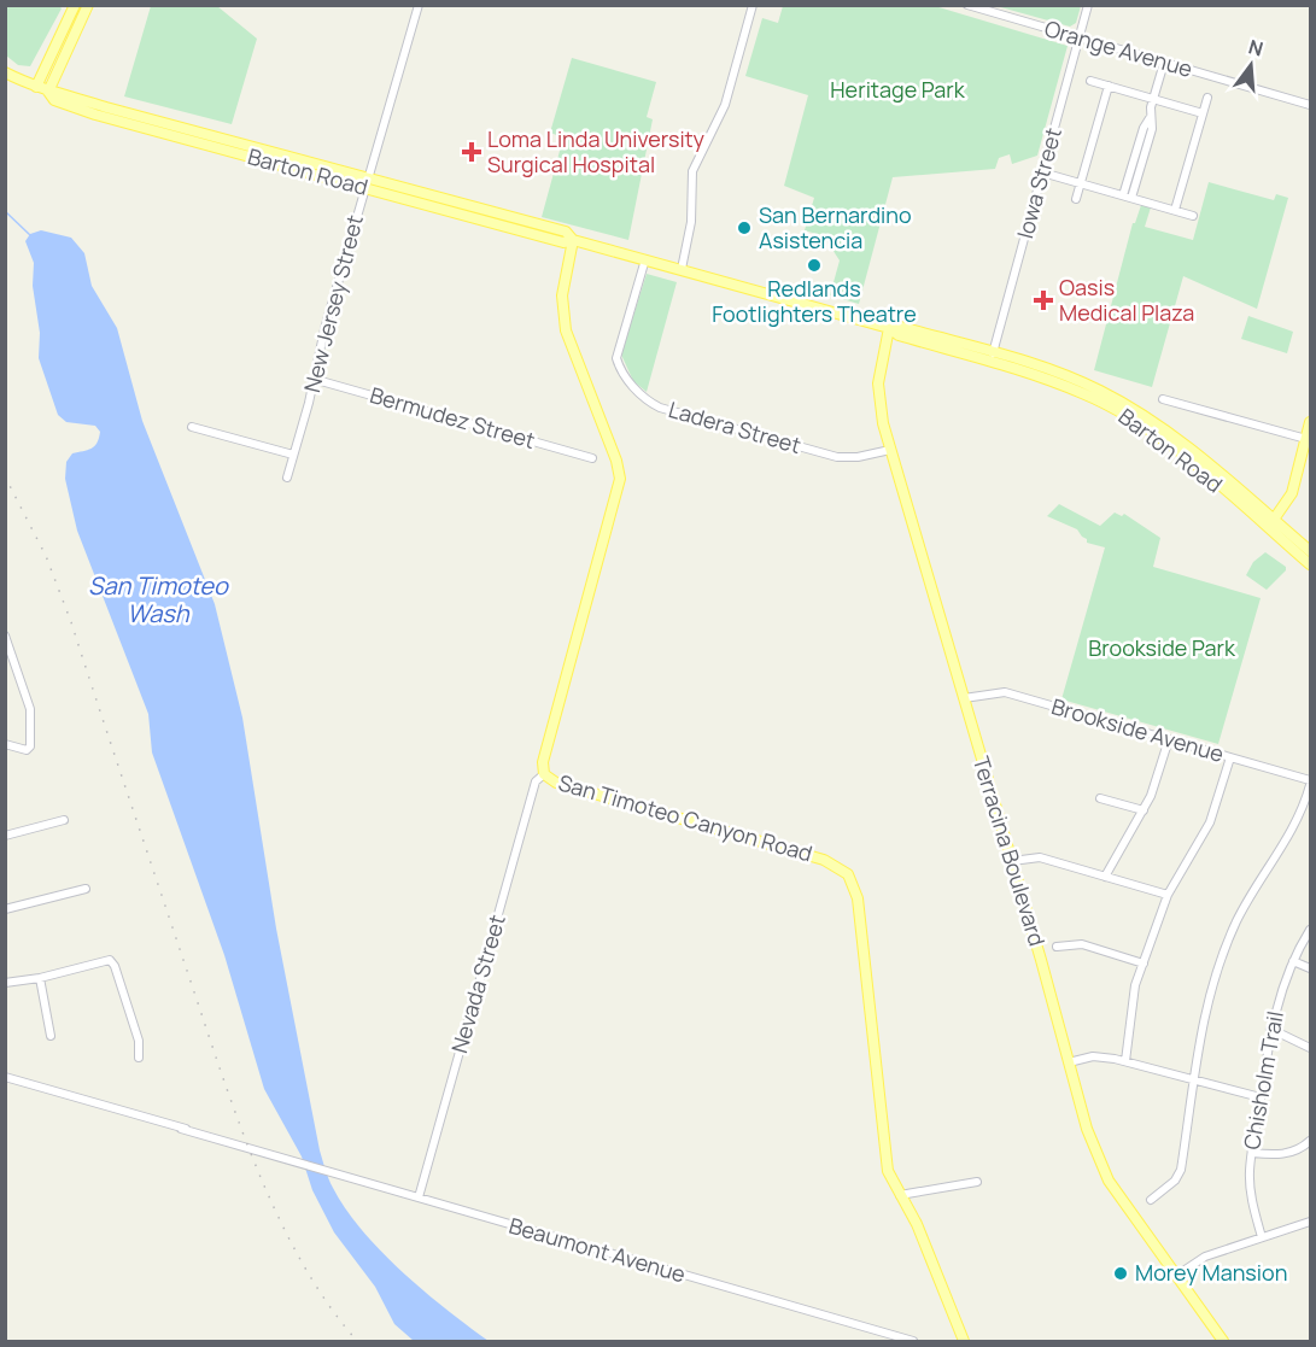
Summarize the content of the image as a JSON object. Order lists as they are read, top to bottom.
{
  "streets": {
    "main road": ["Barton Road", "San Timoteo Canyon Road", "Terracina Boulevard"],
    "street": [
      "Orange Avenue",
      "Iowa Street",
      "New Jersey Street",
      "Bermudez Street",
      "Ladera Street",
      "Brookside Avenue",
      "Nevada Street",
      "Chisholm Trail",
      "Beaumont Avenue"
    ]
  },
  "crossings": [
    ["Orange Avenue", "Iowa Street"],
    ["Barton Road", "Iowa Street"],
    ["Barton Road", "New Jersey Street"],
    ["Barton Road", "Ladera Street"],
    ["Barton Road", "San Timoteo Canyon Road"],
    ["Barton Road", "Terracina Boulevard"],
    ["New Jersey Street", "Bermudez Street"],
    ["Ladera Street", "Terracina Boulevard"],
    ["Brookside Avenue", "Terracina Boulevard"],
    ["San Timoteo Canyon Road", "Nevada Street"],
    ["Nevada Street", "Beaumont Avenue"]
  ],
  "water": ["San Timoteo Wash"],
  "parks": ["Heritage Park", "Brookside Park"],
  "places": {
    "health": ["Loma Linda University Surgical Hospital", "Oasis Medical Plaza"],
    "other": ["San Bernardino Asistencia", "Redlands Footlighters Theatre", "Morey Mansion"]
  },
  "north": "top"
}
